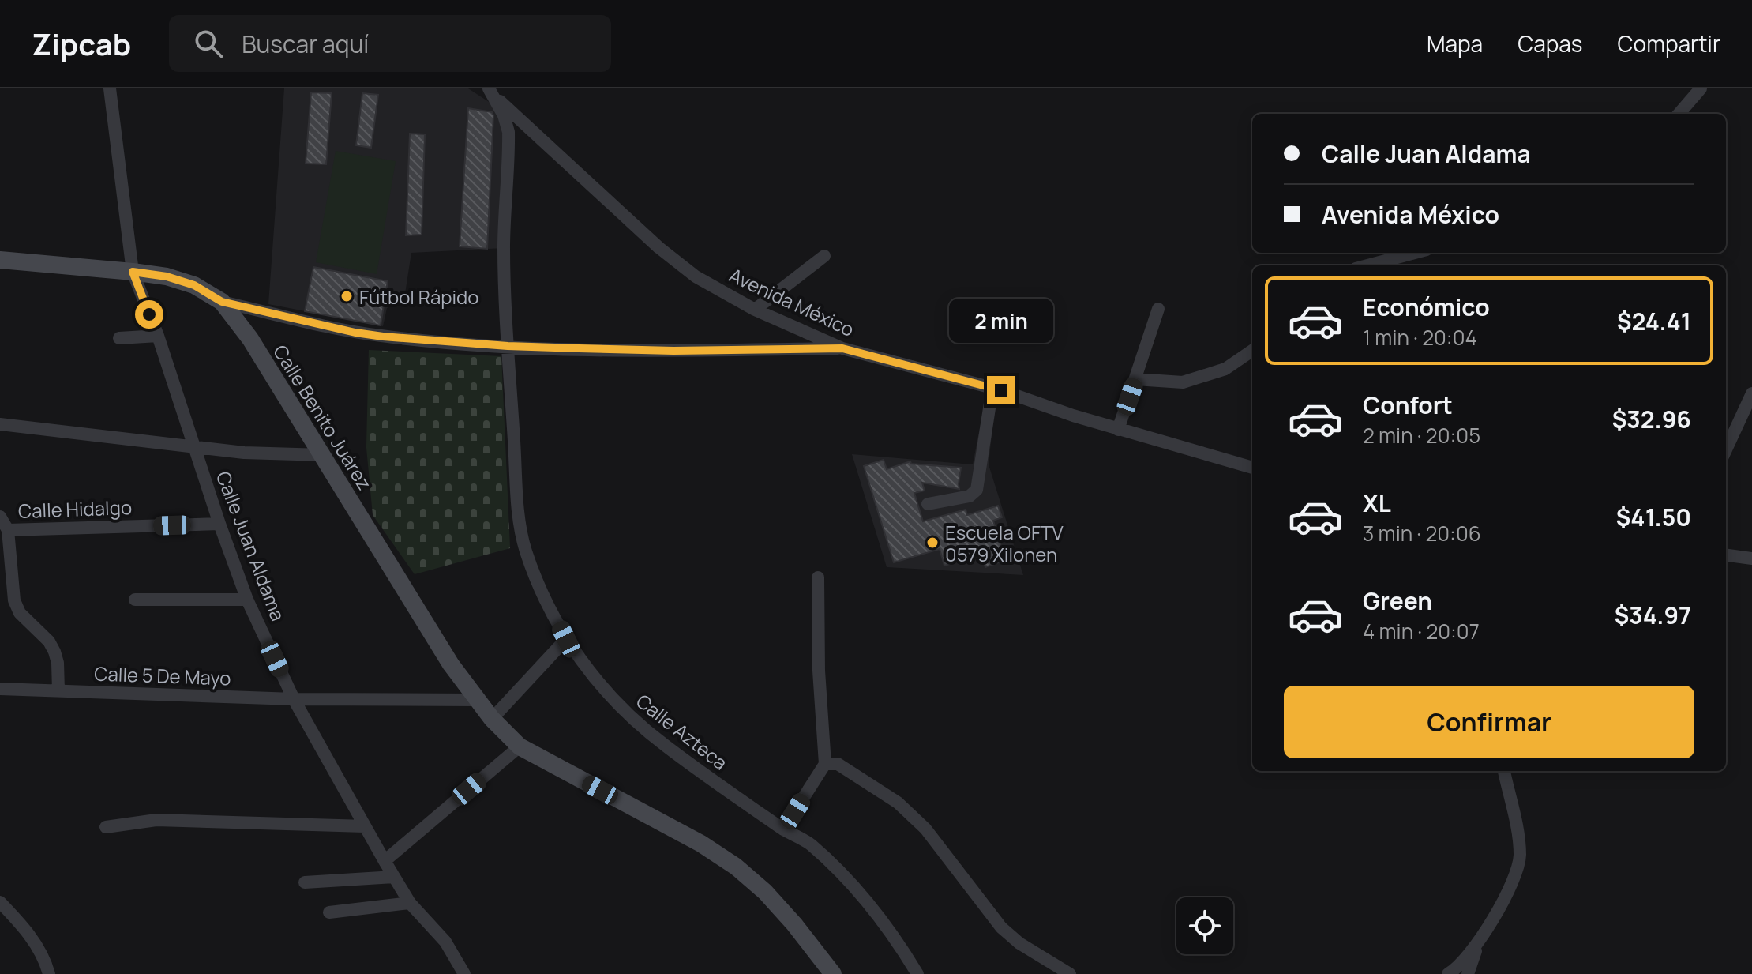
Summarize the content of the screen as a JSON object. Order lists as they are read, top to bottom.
{
  "streets": {
    "main road": ["Calle Benito Juárez"],
    "street": [
      "Avenida México",
      "Calle Hidalgo",
      "Calle Juan Aldama",
      "Calle 5 De Mayo",
      "Calle Azteca"
    ]
  },
  "crossings": [
    ["Avenida México", "Calle Benito Juárez"],
    ["Avenida México", "Calle Azteca"],
    ["Calle Benito Juárez", "Calle 5 De Mayo"],
    ["Calle Benito Juárez", "Calle Azteca"],
    ["Calle Hidalgo", "Calle Juan Aldama"],
    ["Calle Juan Aldama", "Calle 5 De Mayo"]
  ],
  "places": ["Fútbol Rápido", "Escuela OFTV 0579 Xilonen"],
  "page": {
    "header": "Zipcab",
    "search": "Buscar aquí",
    "nav": ["Mapa", "Capas", "Compartir"],
    "banner": ["Calle Juan Aldama", "Avenida México"],
    "list": [
      {
        "name": "Económico",
        "note": "1 min · 20:04",
        "value": "$24.41"
      },
      {
        "name": "Confort",
        "note": "2 min · 20:05",
        "value": "$32.96"
      },
      {
        "name": "XL",
        "note": "3 min · 20:06",
        "value": "$41.50"
      },
      {
        "name": "Green",
        "note": "4 min · 20:07",
        "value": "$34.97"
      }
    ],
    "bubble": "2 min",
    "buttons": "Confirmar"
  }
}
